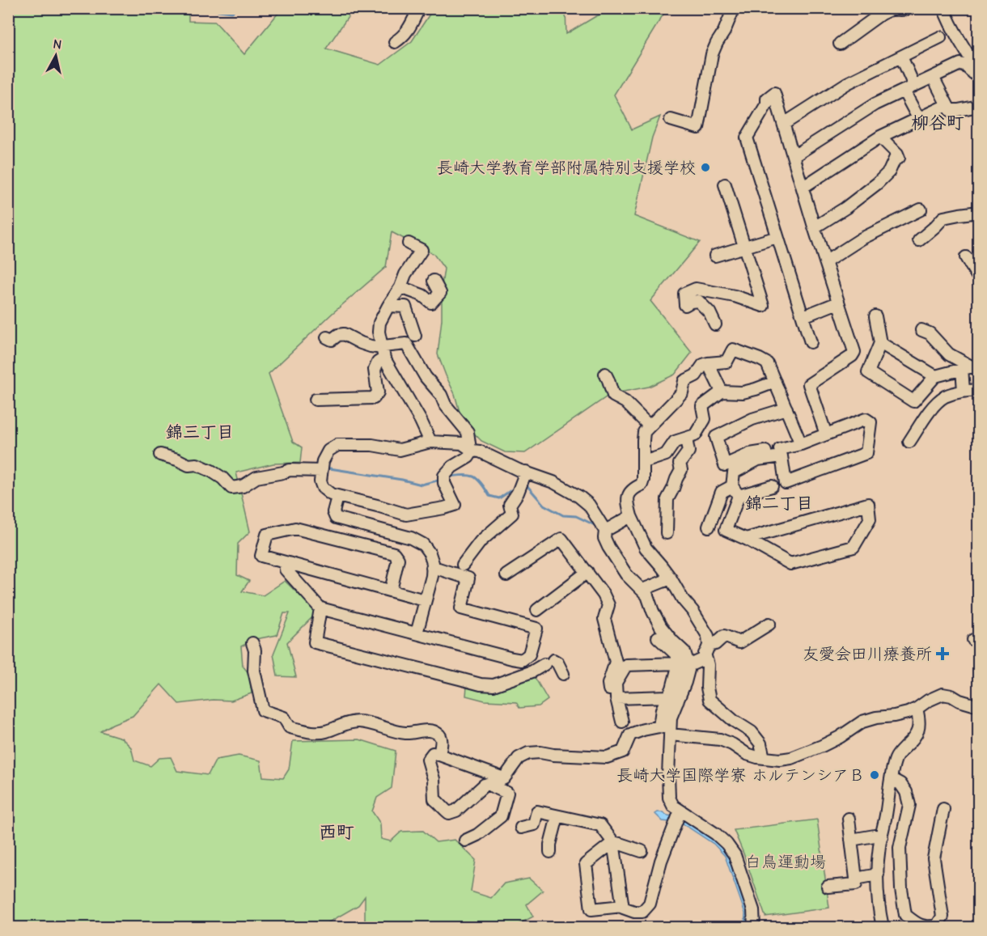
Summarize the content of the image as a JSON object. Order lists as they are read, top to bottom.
{
  "districts": [
    "柳谷町",
    "錦三丁目",
    "錦二丁目",
    "西町"
  ],
  "parks": ["白鳥運動場"],
  "places": {
    "other": ["長崎大学教育学部附属特別支援学校", "長崎大学国際学寮 ホルテンシアＢ"],
    "health": ["友愛会田川療養所"]
  },
  "north": "top"
}
